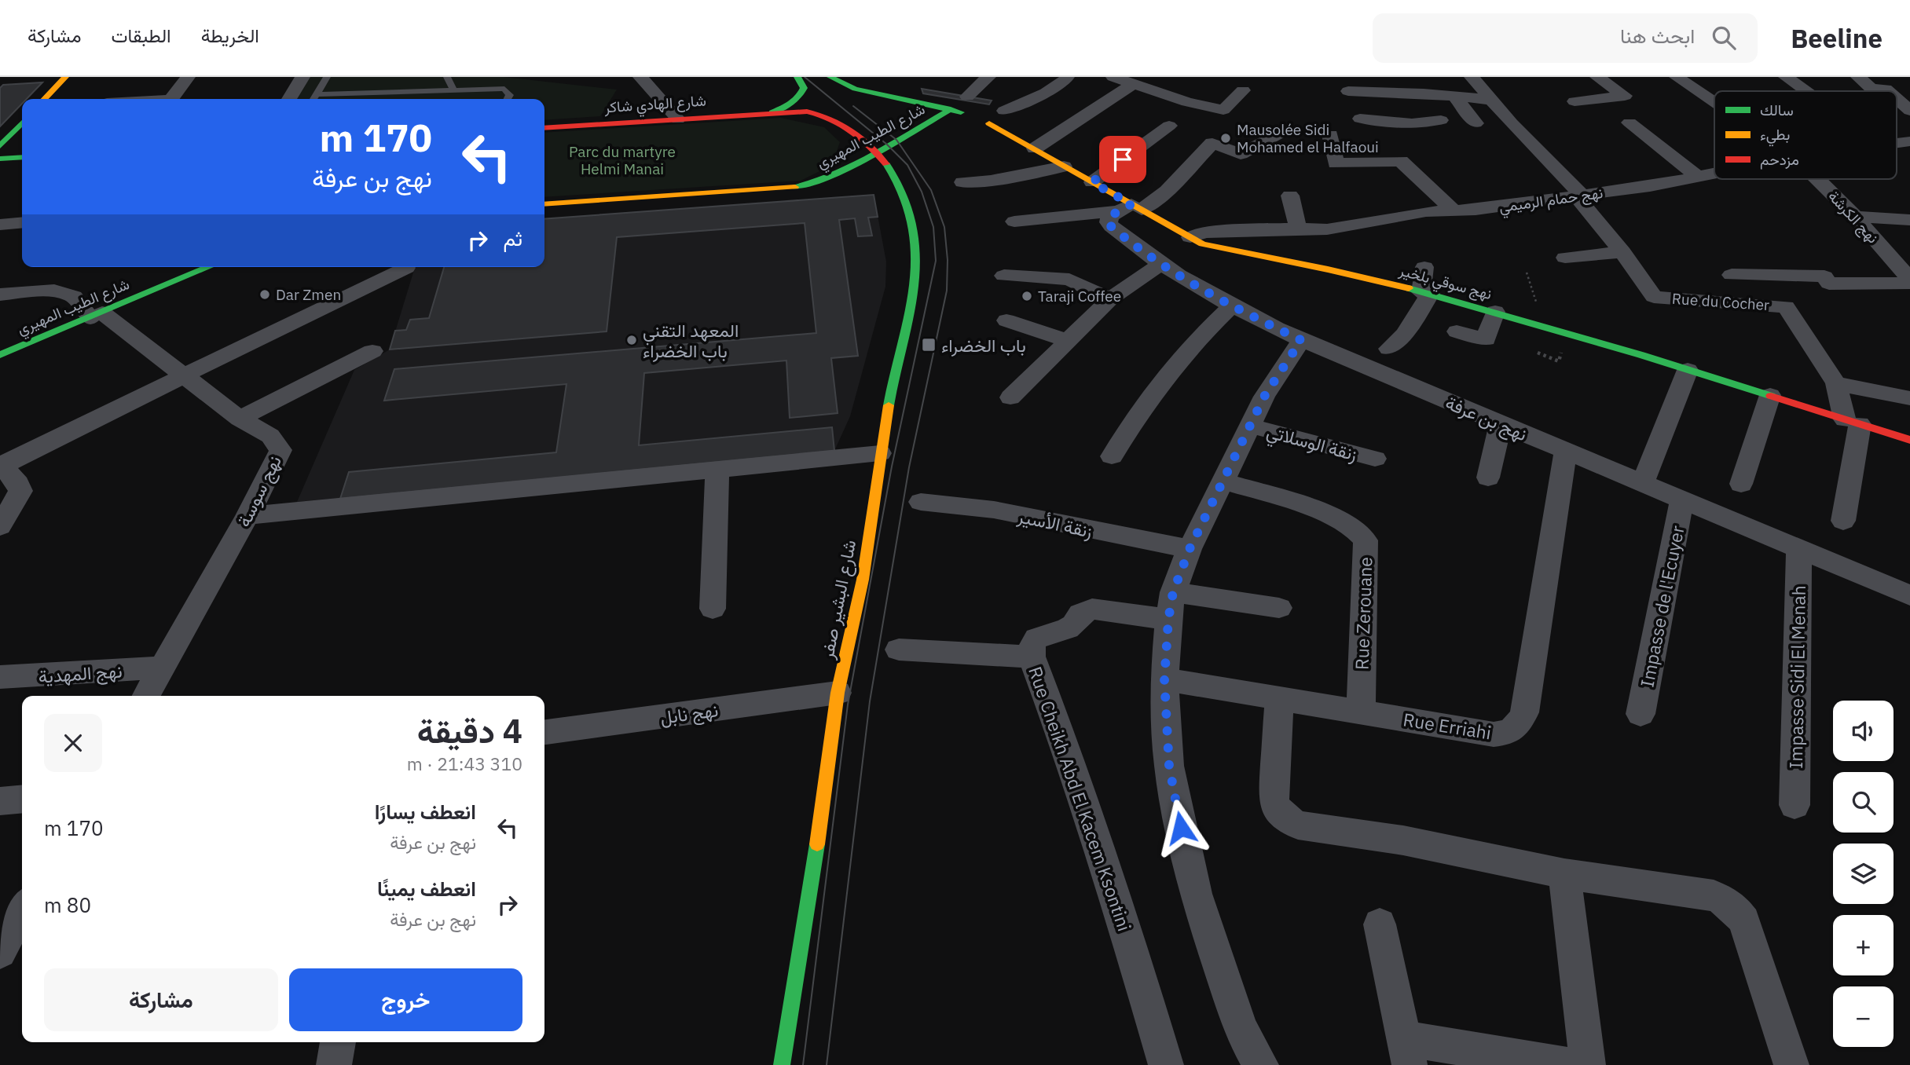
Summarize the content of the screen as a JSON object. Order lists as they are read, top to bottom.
{
  "streets": {
    "street": [
      "شارع الهادي شاكر",
      "شارع الطيب المهيري",
      "نهج حمام الرميمي",
      "نهج الكرشة",
      "نهج سوقي بلخير",
      "Rue du Cocher",
      "نهج بن عرفة",
      "زنقة الوسلاتي",
      "نهج سوسة",
      "زنقة الأسير",
      "شارع البشير صفر",
      "Impasse de l'Ecuyer",
      "Rue Zerouane",
      "نهج المهدية",
      "Impasse Sidi El Menah",
      "نهج نابل",
      "Rue Erriahi",
      "Rue Cheikh Abd El Kacem Ksontini"
    ]
  },
  "crossings": [
    ["شارع الهادي شاكر", "شارع الطيب المهيري"],
    ["شارع الهادي شاكر", "شارع البشير صفر"],
    ["شارع الطيب المهيري", "نهج سوقي بلخير"],
    ["شارع الطيب المهيري", "نهج سوسة"],
    ["شارع الطيب المهيري", "شارع البشير صفر"],
    ["نهج حمام الرميمي", "نهج سوقي بلخير"],
    ["نهج حمام الرميمي", "Rue du Cocher"],
    ["نهج سوقي بلخير", "Rue du Cocher"],
    ["نهج سوقي بلخير", "نهج بن عرفة"],
    ["نهج بن عرفة", "Impasse de l'Ecuyer"],
    ["نهج بن عرفة", "Impasse Sidi El Menah"],
    ["نهج بن عرفة", "Rue Erriahi"],
    ["نهج سوسة", "نهج المهدية"],
    ["شارع البشير صفر", "نهج نابل"],
    ["Rue Zerouane", "Rue Erriahi"]
  ],
  "parks": ["Parc du martyre Helmi Manai"],
  "places": {
    "other": [
      "Mausolée Sidi Mohamed el Halfaoui",
      "Dar Zmen",
      "Taraji Coffee",
      "المعهد التقني باب الخضراء"
    ],
    "transit": ["باب الخضراء"]
  },
  "legend": ["سالك", "بطيء", "مزدحم"],
  "page": {
    "header": "Beeline",
    "search": "ابحث هنا",
    "nav": ["الخريطة", "الطبقات", "مشاركة"],
    "turn": ["170 m", "نهج بن عرفة"],
    "then": "ثم",
    "heading": ["4 دقيقة", "310 m · 21:43"],
    "map_buttons": ["+", "−"],
    "list": [
      {
        "name": "انعطف يسارًا",
        "note": "نهج بن عرفة",
        "value": "170 m"
      },
      {
        "name": "انعطف يمينًا",
        "note": "نهج بن عرفة",
        "value": "80 m"
      }
    ],
    "buttons": ["خروج", "مشاركة"]
  }
}
